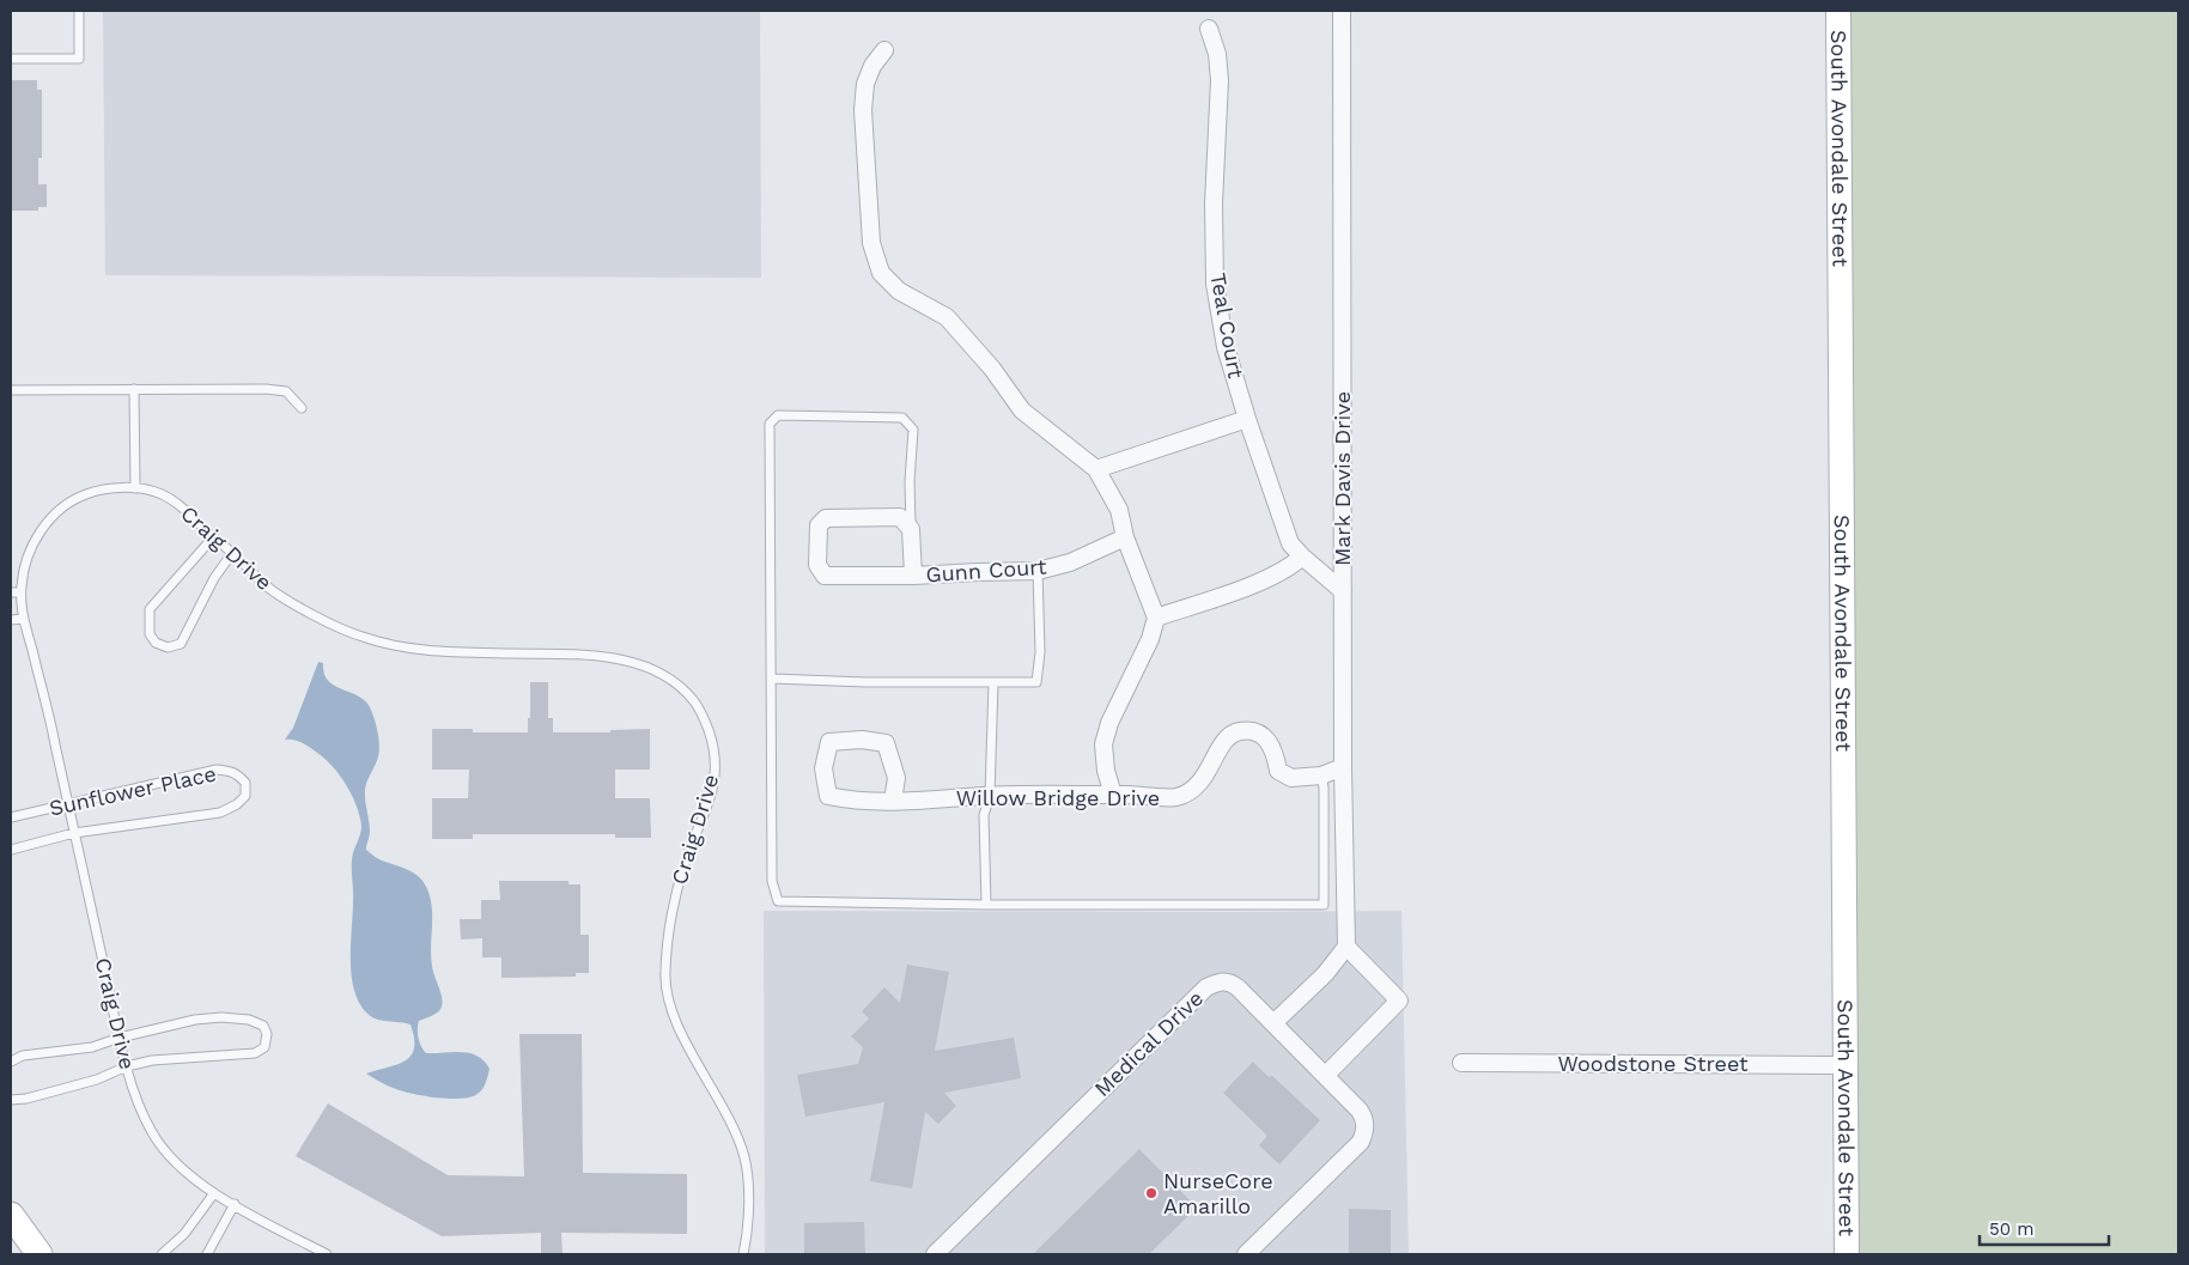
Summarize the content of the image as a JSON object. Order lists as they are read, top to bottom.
{
  "streets": {
    "street": [
      "South Avondale Street",
      "Teal Court",
      "Mark Davis Drive",
      "Gunn Court",
      "Willow Bridge Drive",
      "Medical Drive",
      "Woodstone Street"
    ],
    "lane": ["Craig Drive", "Sunflower Place"]
  },
  "crossings": [
    ["South Avondale Street", "Woodstone Street"],
    ["Teal Court", "Mark Davis Drive"],
    ["Mark Davis Drive", "Willow Bridge Drive"],
    ["Craig Drive", "Sunflower Place"]
  ],
  "places": ["NurseCore Amarillo"],
  "scale_bar": "50 m"
}
